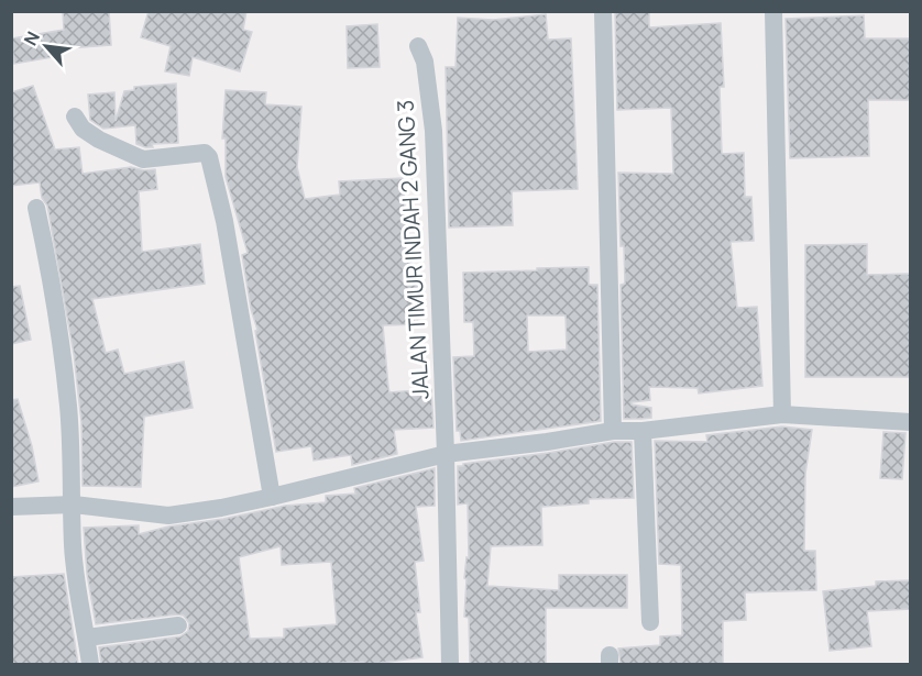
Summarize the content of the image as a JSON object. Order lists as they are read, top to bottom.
{
  "streets": {
    "street": ["JALAN TIMUR INDAH 2 GANG 3"]
  },
  "north": "top left"
}
